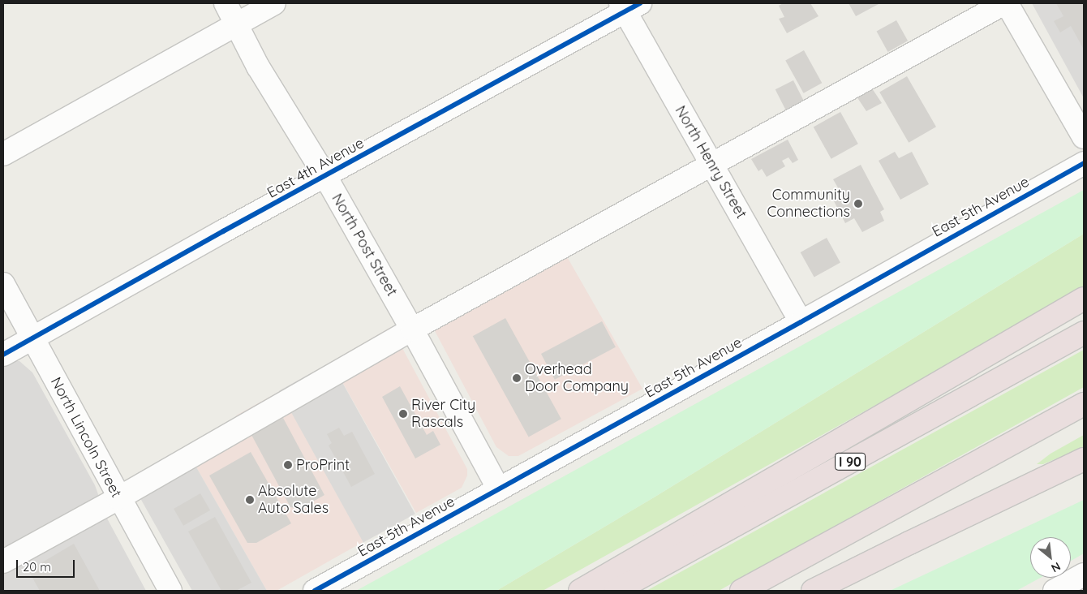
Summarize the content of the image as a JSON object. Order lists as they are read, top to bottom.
{
  "streets": {
    "highway": ["I 90"],
    "street": [
      "North Henry Street",
      "East 4th Avenue",
      "East 5th Avenue",
      "North Post Street",
      "North Lincoln Street"
    ]
  },
  "crossings": [
    ["North Henry Street", "East 4th Avenue"],
    ["North Henry Street", "East 5th Avenue"],
    ["East 4th Avenue", "North Post Street"],
    ["East 4th Avenue", "North Lincoln Street"],
    ["East 5th Avenue", "North Post Street"]
  ],
  "places": [
    "Community Connections",
    "Overhead Door Company",
    "River City Rascals",
    "ProPrint",
    "Absolute Auto Sales"
  ],
  "scale_bar": "20 m",
  "north": "bottom right"
}
